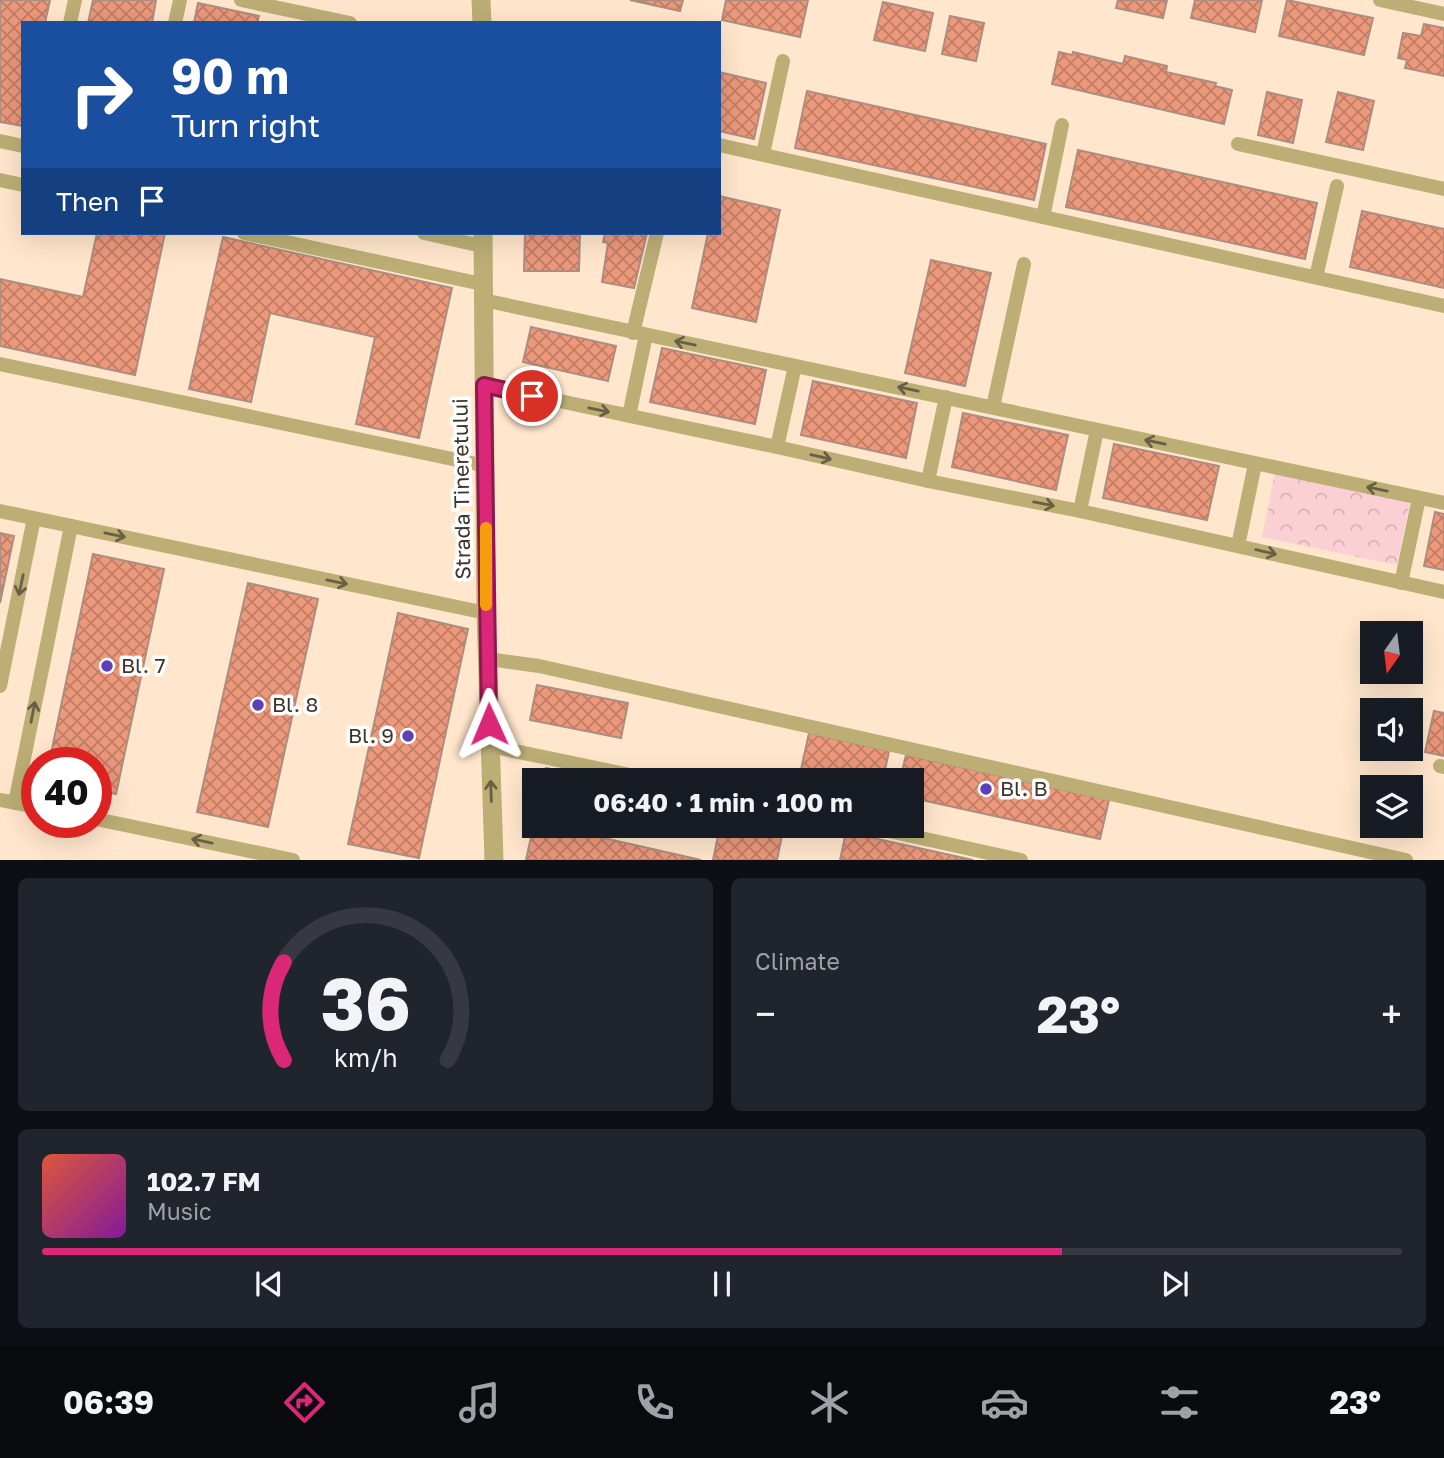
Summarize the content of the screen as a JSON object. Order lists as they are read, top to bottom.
{
  "streets": {
    "street": ["Strada Tineretului"]
  },
  "places": [
    "Bl. 7",
    "Bl. 8",
    "Bl. 9",
    "Bl. B"
  ],
  "north": "bottom",
  "page": {
    "turn": ["90 m", "Turn right"],
    "then": "Then",
    "limit": "40",
    "trip": "06:40 · 1 min · 100 m",
    "tile": "Climate",
    "heat": ["−", "23°", "+"],
    "song": ["102.7 FM", "Music"],
    "tabs": ["06:39", "23°"],
    "gauge": ["36", "km/h"]
  }
}
